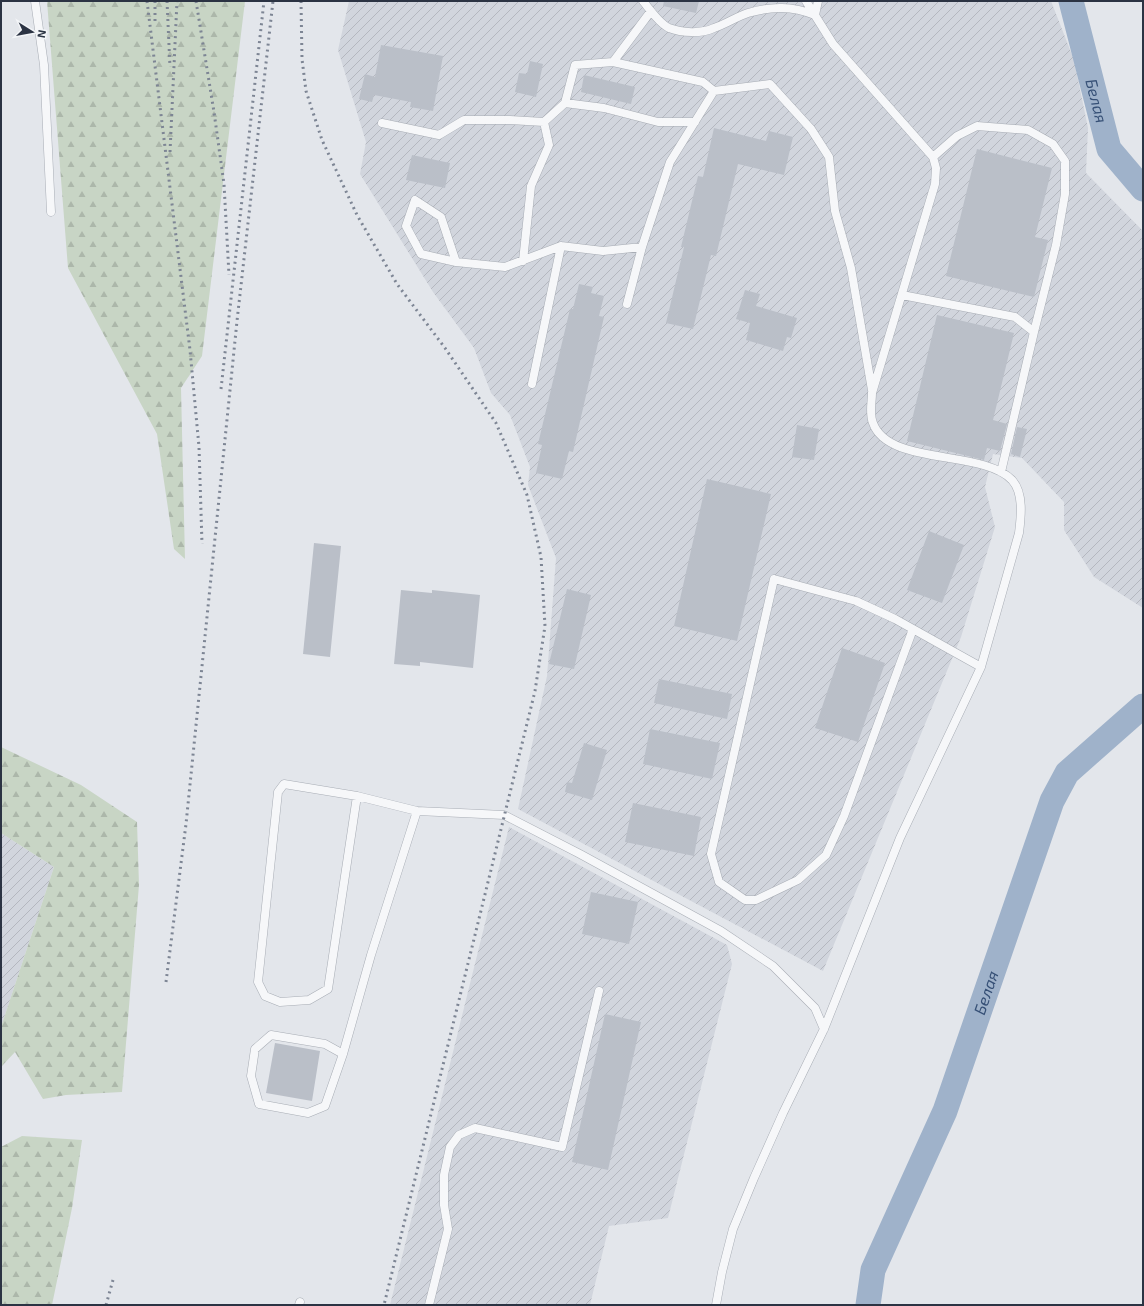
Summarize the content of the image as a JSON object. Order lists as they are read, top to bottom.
{
  "water": ["Белая"],
  "north": "right"
}
